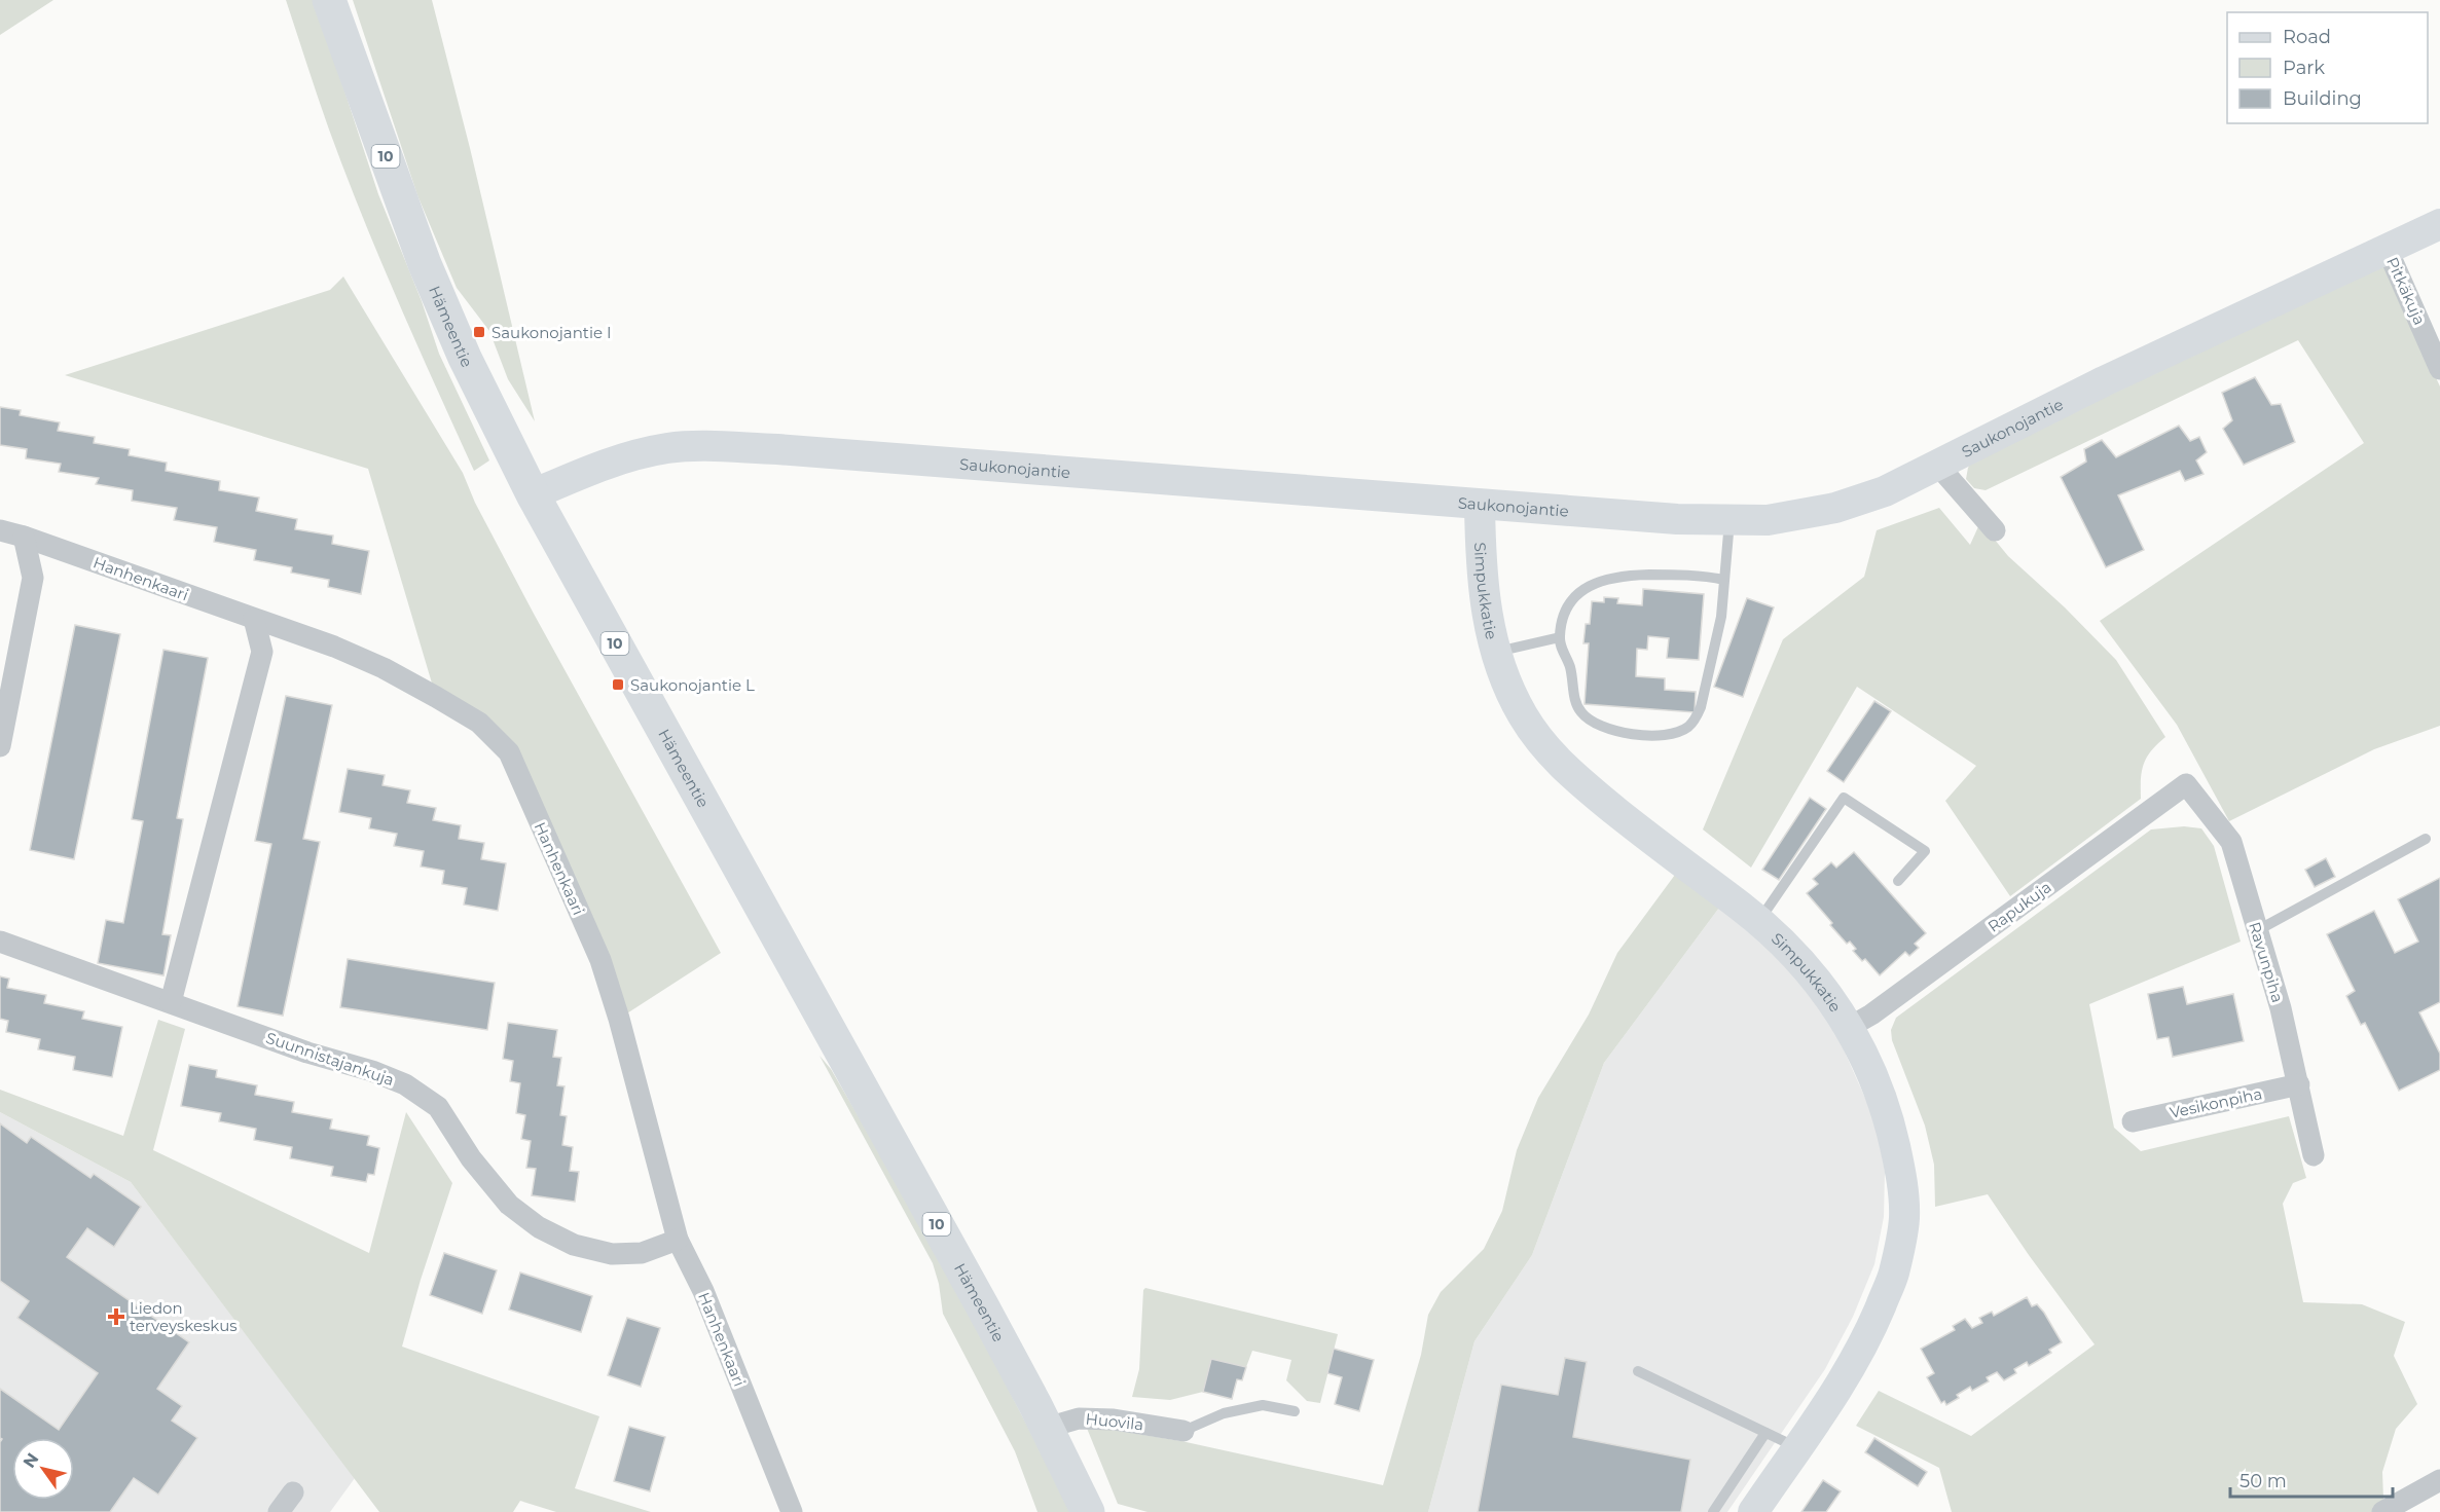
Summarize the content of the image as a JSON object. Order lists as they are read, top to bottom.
{
  "streets": {
    "highway": ["10", "Hämeentie"],
    "street": [
      "Pitkäkuja",
      "Saukonojantie",
      "Hanhenkaari",
      "Simpukkatie",
      "Rapukuja",
      "Ravunpiha",
      "Suunnistajankuja",
      "Vesikonpiha",
      "Huovila"
    ]
  },
  "crossings": [
    ["Pitkäkuja", "Saukonojantie"],
    ["Hämeentie", "Saukonojantie"],
    ["Hämeentie", "Huovila"],
    ["Saukonojantie", "Simpukkatie"],
    ["Hanhenkaari", "Suunnistajankuja"],
    ["Simpukkatie", "Rapukuja"],
    ["Rapukuja", "Ravunpiha"],
    ["Ravunpiha", "Vesikonpiha"]
  ],
  "places": {
    "transit": ["Saukonojantie I", "Saukonojantie L"],
    "health": ["Liedon terveyskeskus"]
  },
  "legend": ["Road", "Park", "Building"],
  "scale_bar": "50 m",
  "north": "top left"
}
